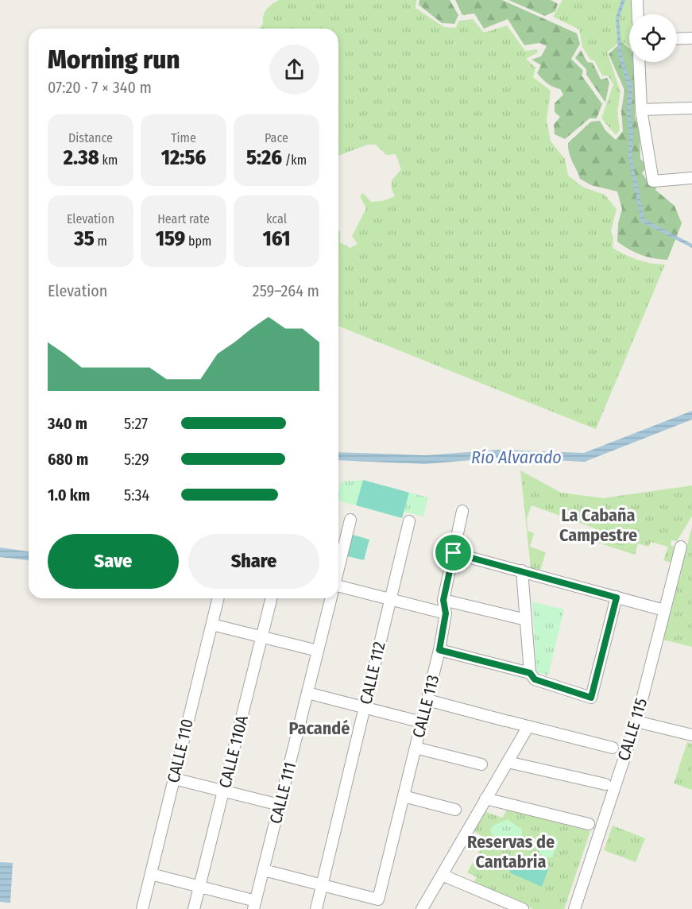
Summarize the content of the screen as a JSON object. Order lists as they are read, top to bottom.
{
  "streets": {
    "street": [
      "CALLE 112",
      "CALLE 113",
      "CALLE 115",
      "CALLE 110",
      "CALLE 110A",
      "CALLE 111"
    ]
  },
  "crossings": [
    ["CALLE 112", "CALLE 113"]
  ],
  "districts": ["La Cabaña Campestre", "Pacandé", "Reservas de Cantabria"],
  "water": ["Río Alvarado"],
  "page": {
    "heading": ["Morning run", "07:20 · 7 × 340 m"],
    "stats": [
      ["Distance", "2.38 km"],
      ["Time", "12:56"],
      ["Pace", "5:26 /km"],
      ["Elevation", "35 m"],
      ["Heart rate", "159 bpm"],
      ["kcal", "161"]
    ],
    "chart": ["Elevation", "259–264 m"],
    "list": [
      {
        "name": "340 m",
        "note": "5:27"
      },
      {
        "name": "680 m",
        "note": "5:29"
      },
      {
        "name": "1.0 km",
        "note": "5:34"
      }
    ],
    "buttons": ["Save", "Share"]
  }
}
